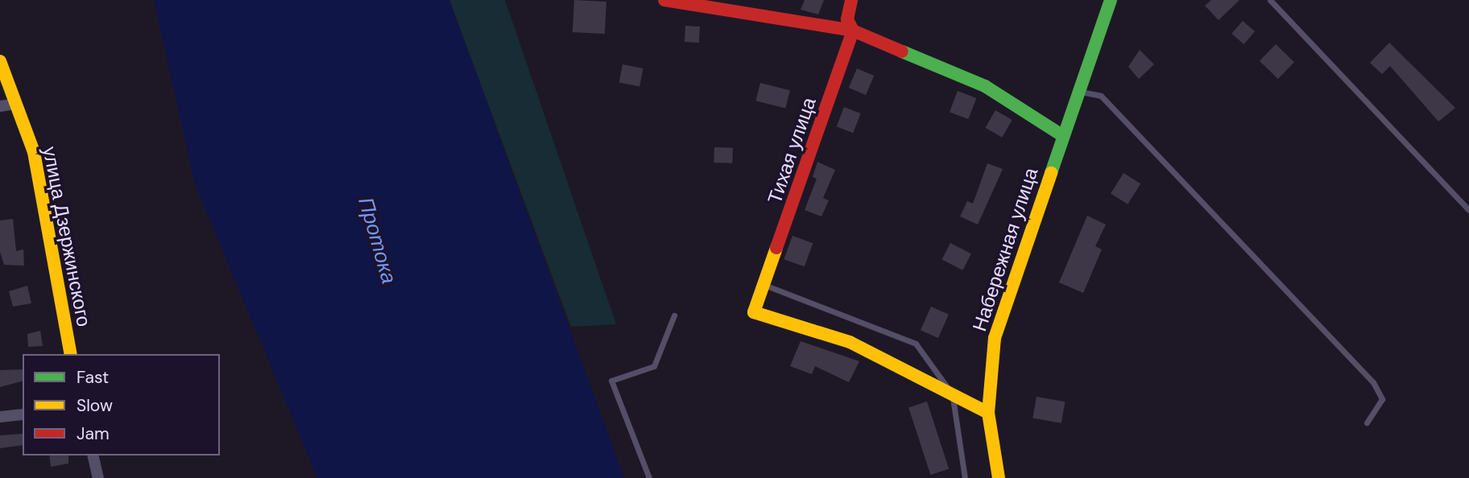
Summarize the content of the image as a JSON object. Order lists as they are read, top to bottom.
{
  "streets": {
    "street": ["Тихая улица", "улица Дзержинского", "Набережная улица"]
  },
  "water": ["Протока"],
  "legend": ["Fast", "Slow", "Jam"]
}
